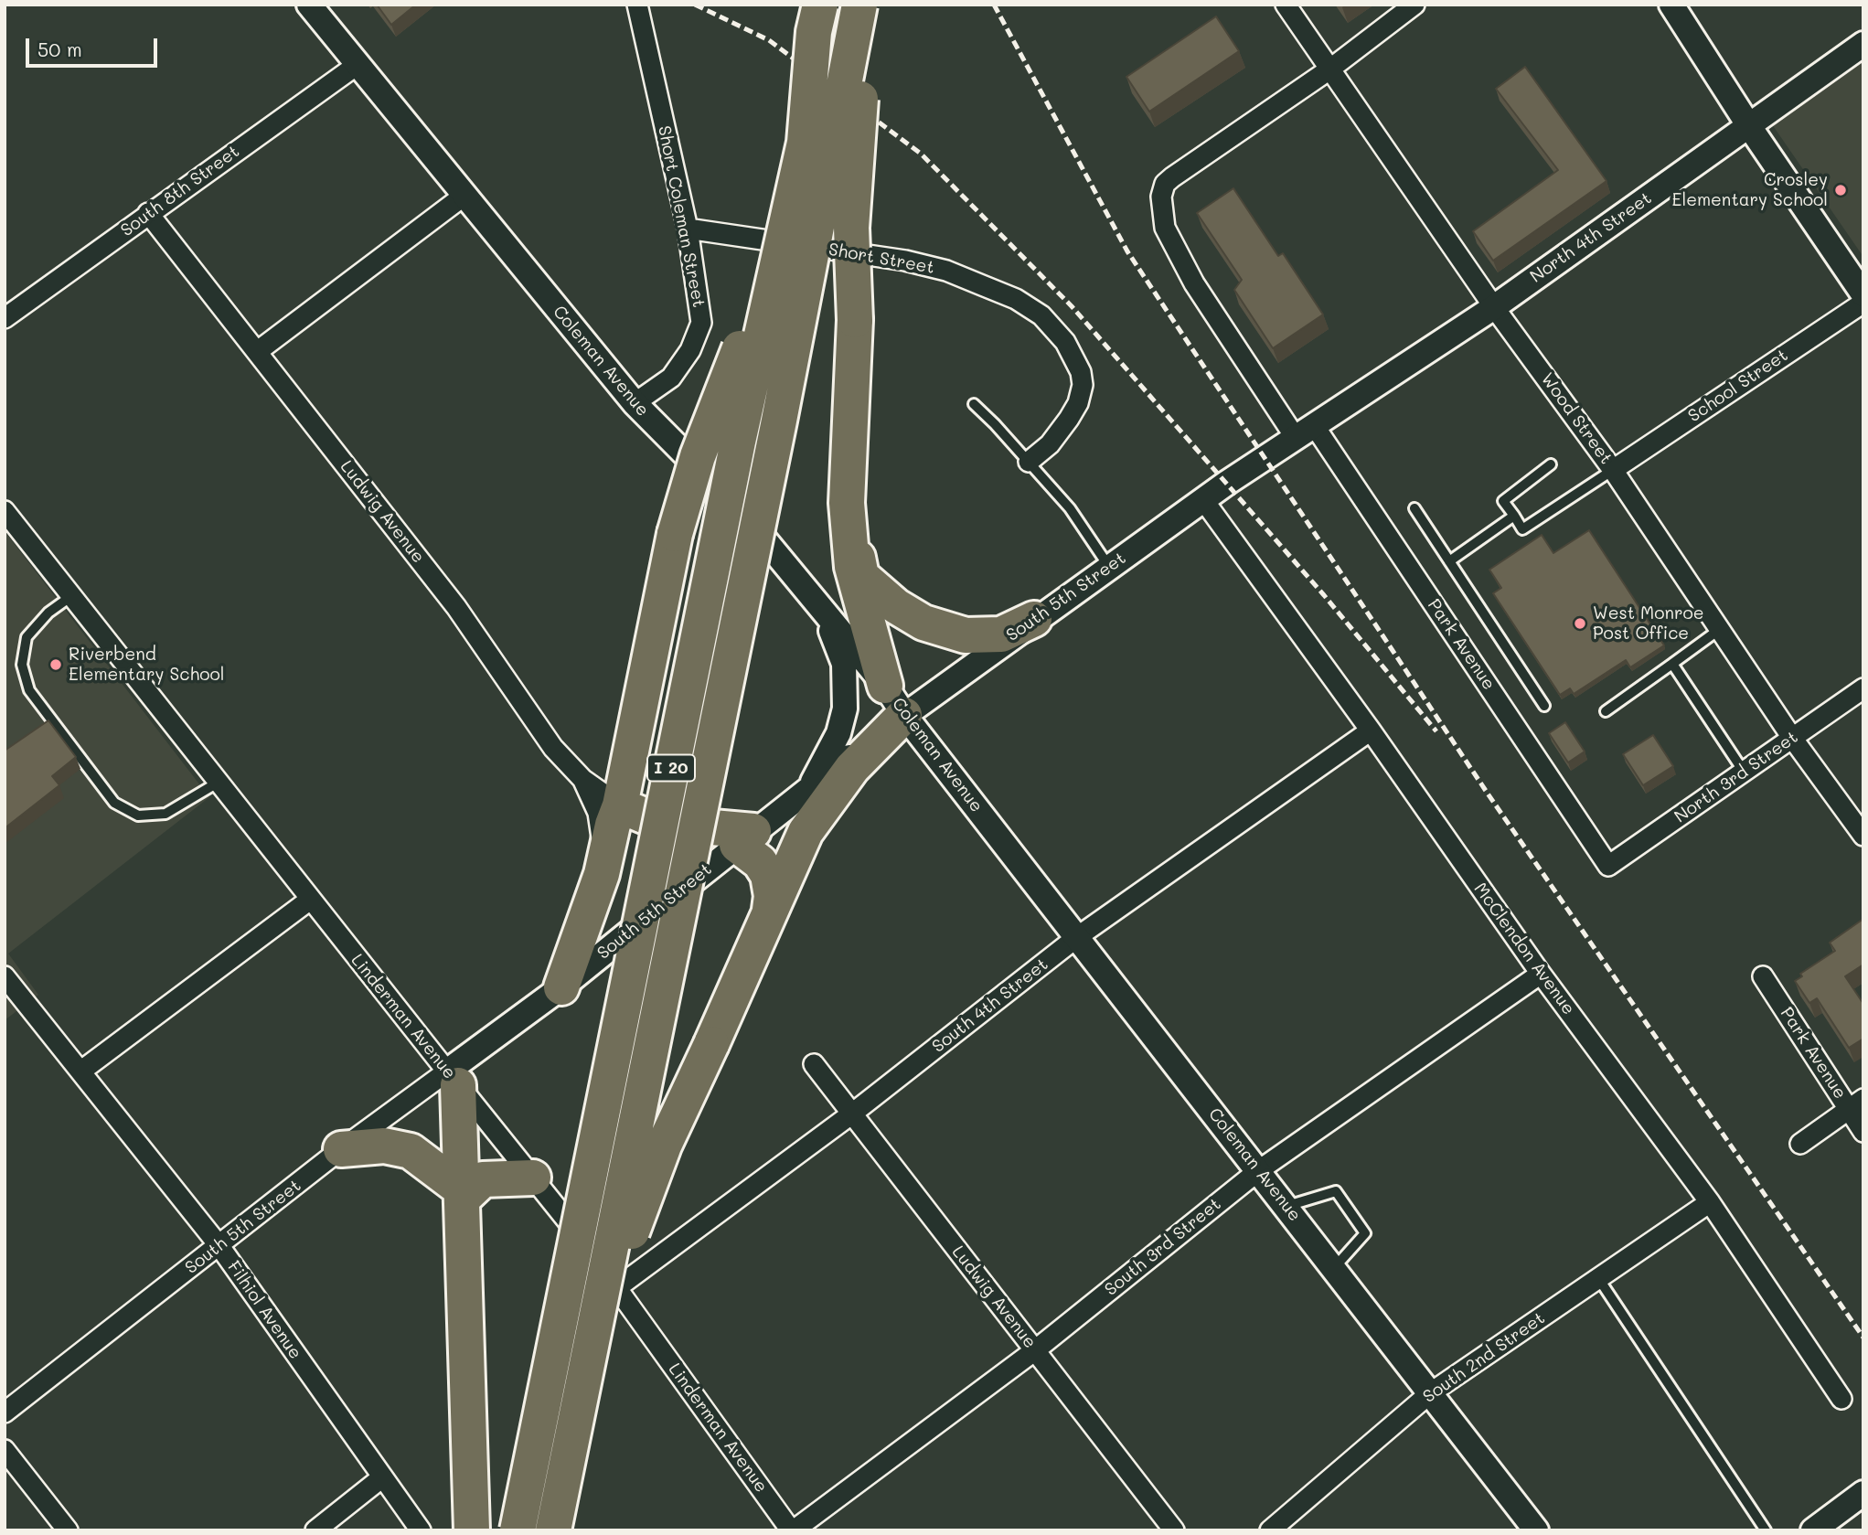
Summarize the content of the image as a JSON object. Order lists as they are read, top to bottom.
{
  "streets": {
    "highway": ["I 20"],
    "street": [
      "South 8th Street",
      "Short Coleman Street",
      "North 4th Street",
      "Short Street",
      "Coleman Avenue",
      "School Street",
      "Wood Street",
      "Ludwig Avenue",
      "South 5th Street",
      "Park Avenue",
      "North 3rd Street",
      "McClendon Avenue",
      "South 4th Street",
      "Linderman Avenue",
      "South 3rd Street",
      "Filhiol Avenue",
      "South 2nd Street"
    ]
  },
  "crossings": [
    ["South 8th Street", "Coleman Avenue"],
    ["South 8th Street", "Ludwig Avenue"],
    ["Short Coleman Street", "Short Street"],
    ["Short Coleman Street", "Coleman Avenue"],
    ["North 4th Street", "Wood Street"],
    ["North 4th Street", "South 5th Street"],
    ["North 4th Street", "Park Avenue"],
    ["Coleman Avenue", "South 5th Street"],
    ["Coleman Avenue", "South 4th Street"],
    ["Coleman Avenue", "South 3rd Street"],
    ["Coleman Avenue", "South 2nd Street"],
    ["School Street", "Wood Street"],
    ["Wood Street", "Park Avenue"],
    ["Wood Street", "North 3rd Street"],
    ["Ludwig Avenue", "South 4th Street"],
    ["Ludwig Avenue", "South 3rd Street"],
    ["South 5th Street", "Park Avenue"],
    ["South 5th Street", "McClendon Avenue"],
    ["South 5th Street", "Linderman Avenue"],
    ["South 5th Street", "Filhiol Avenue"],
    ["Park Avenue", "North 3rd Street"],
    ["McClendon Avenue", "South 4th Street"],
    ["McClendon Avenue", "South 3rd Street"],
    ["McClendon Avenue", "South 2nd Street"],
    ["South 4th Street", "Linderman Avenue"],
    ["Linderman Avenue", "South 3rd Street"]
  ],
  "places": ["Crosley Elementary School", "West Monroe Post Office", "Riverbend Elementary School"],
  "scale_bar": "50 m"
}
